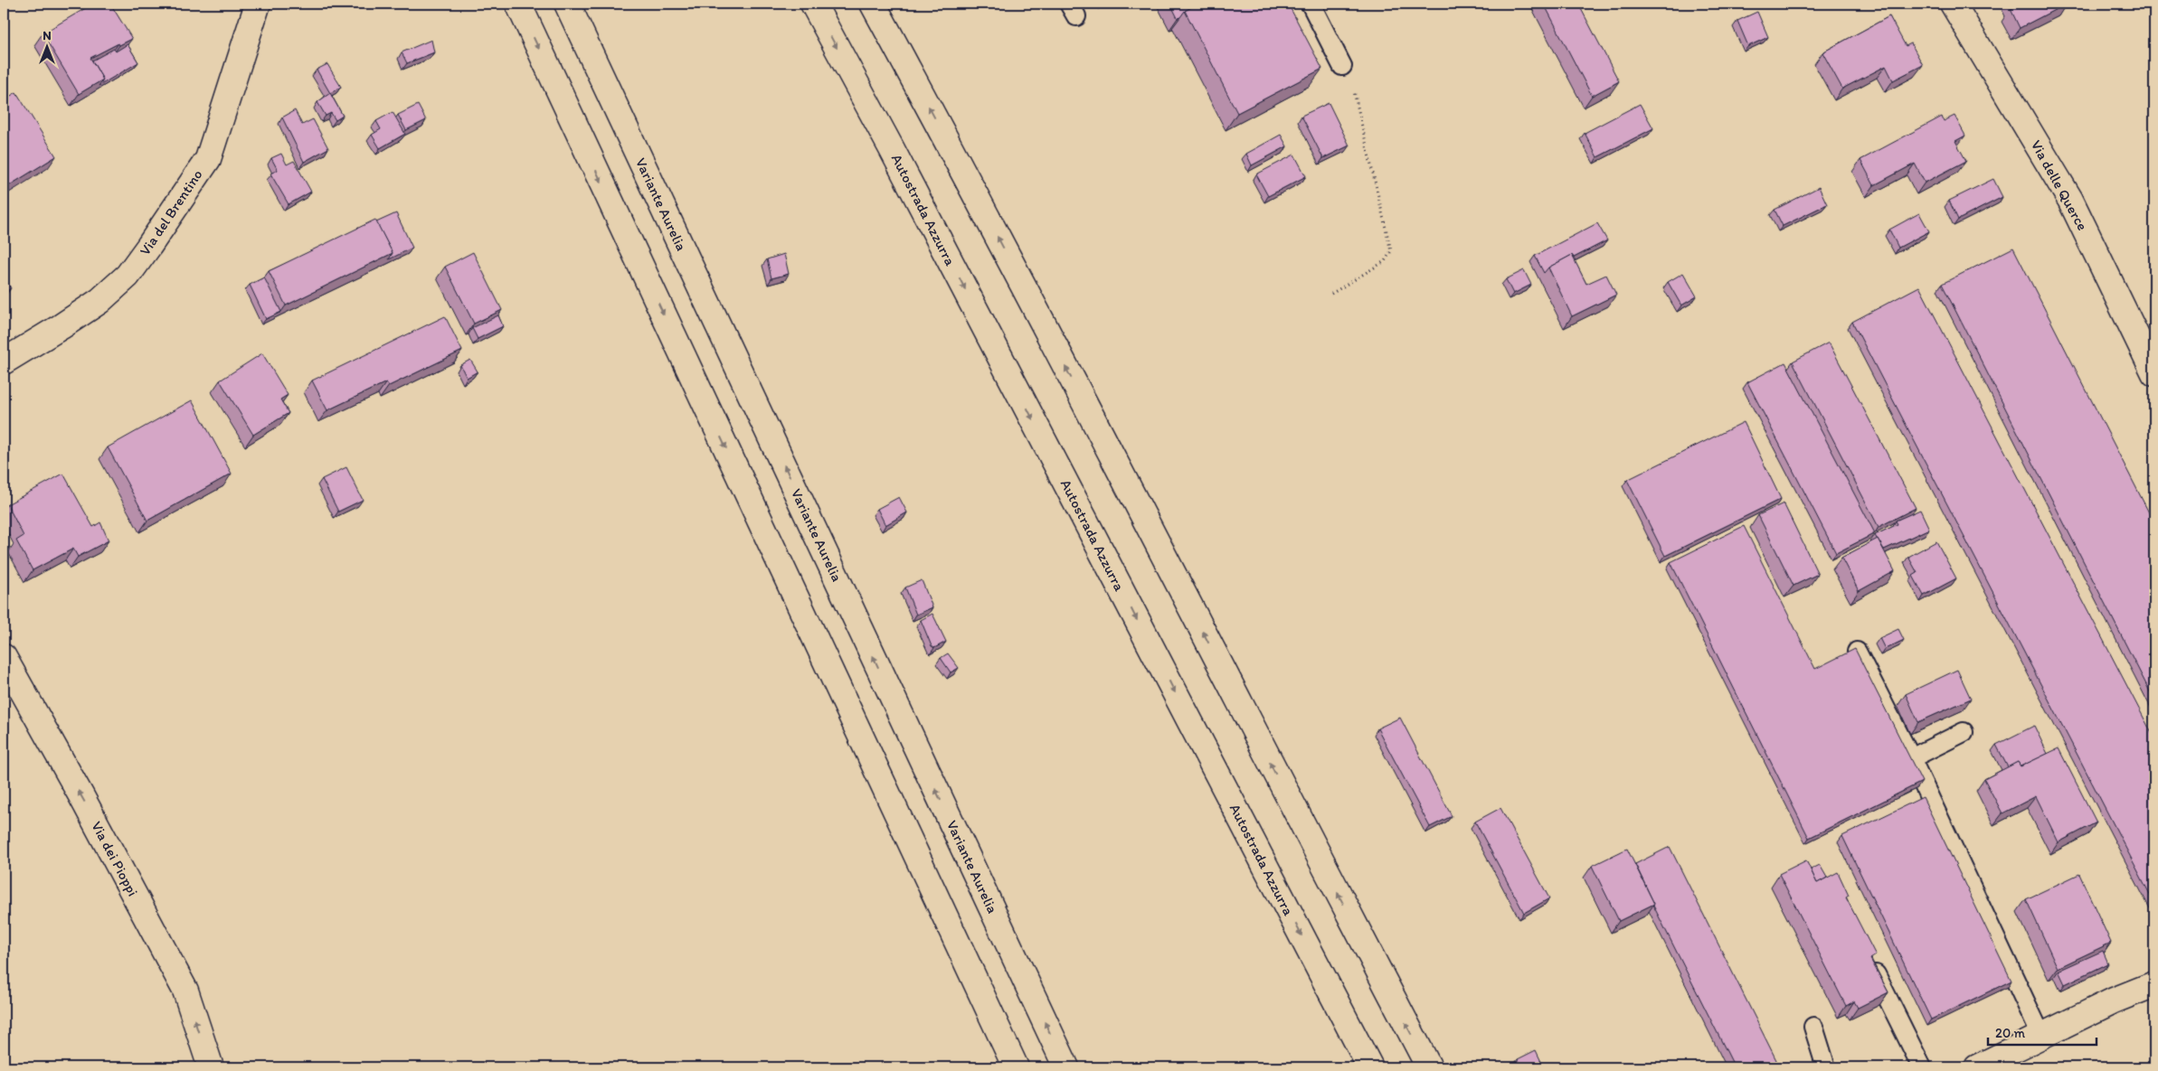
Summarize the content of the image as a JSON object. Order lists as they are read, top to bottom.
{
  "streets": {
    "main road": [
      "Via delle Querce",
      "Variante Aurelia",
      "Autostrada Azzurra",
      "Via del Brentino",
      "Via dei Pioppi"
    ]
  },
  "one_way": ["Via dei Pioppi"],
  "scale_bar": "20 m",
  "north": "top"
}
